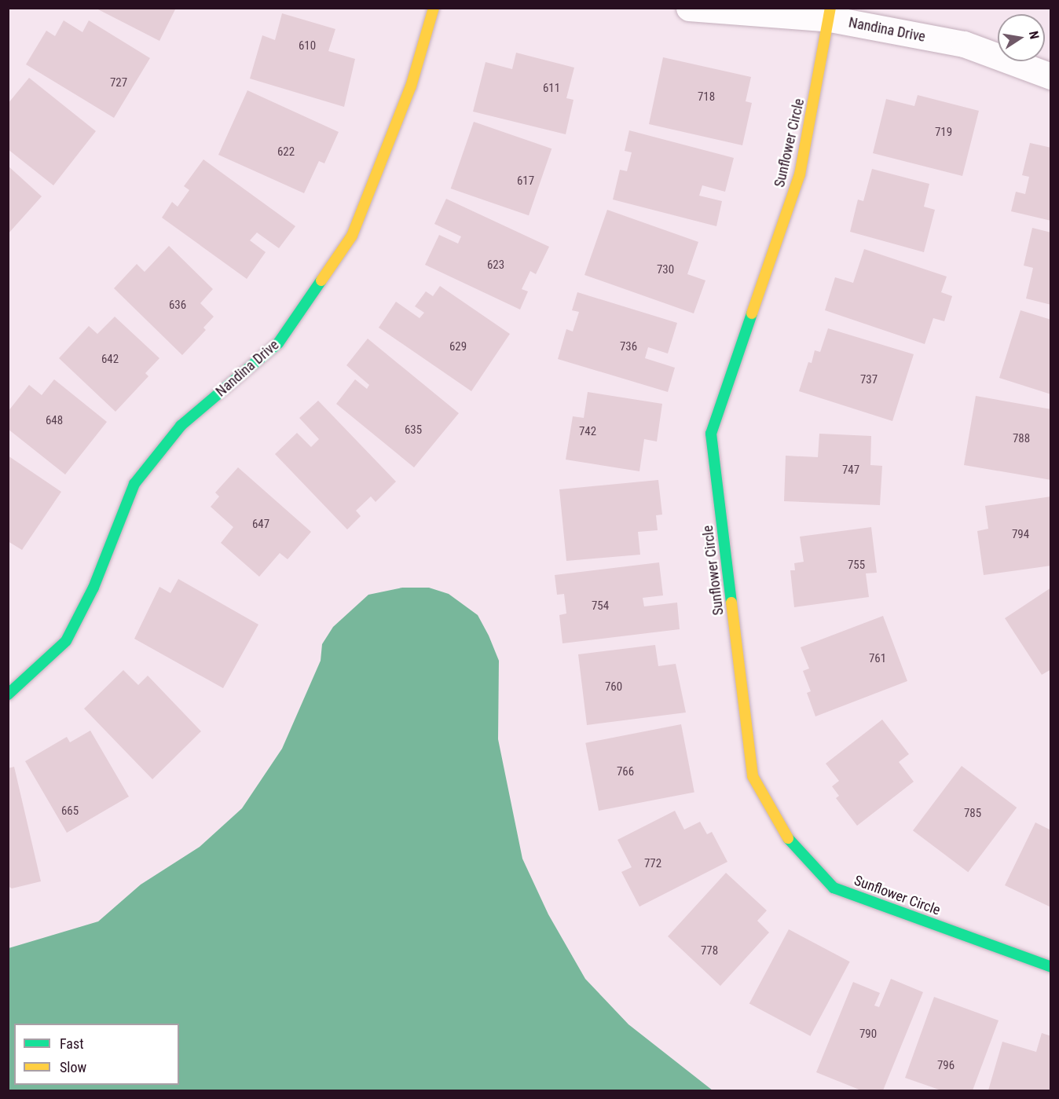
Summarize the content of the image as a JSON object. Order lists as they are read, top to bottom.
{
  "streets": {
    "street": ["Nandina Drive", "Sunflower Circle"]
  },
  "crossings": [
    ["Nandina Drive", "Sunflower Circle"]
  ],
  "house_numbers": [
    "610",
    "727",
    "611",
    "718",
    "719",
    "622",
    "617",
    "623",
    "730",
    "636",
    "629",
    "736",
    "642",
    "737",
    "648",
    "635",
    "742",
    "788",
    "747",
    "647",
    "794",
    "755",
    "754",
    "761",
    "760",
    "766",
    "665",
    "785",
    "772",
    "778",
    "790",
    "796"
  ],
  "legend": ["Fast", "Slow"],
  "north": "right"
}
